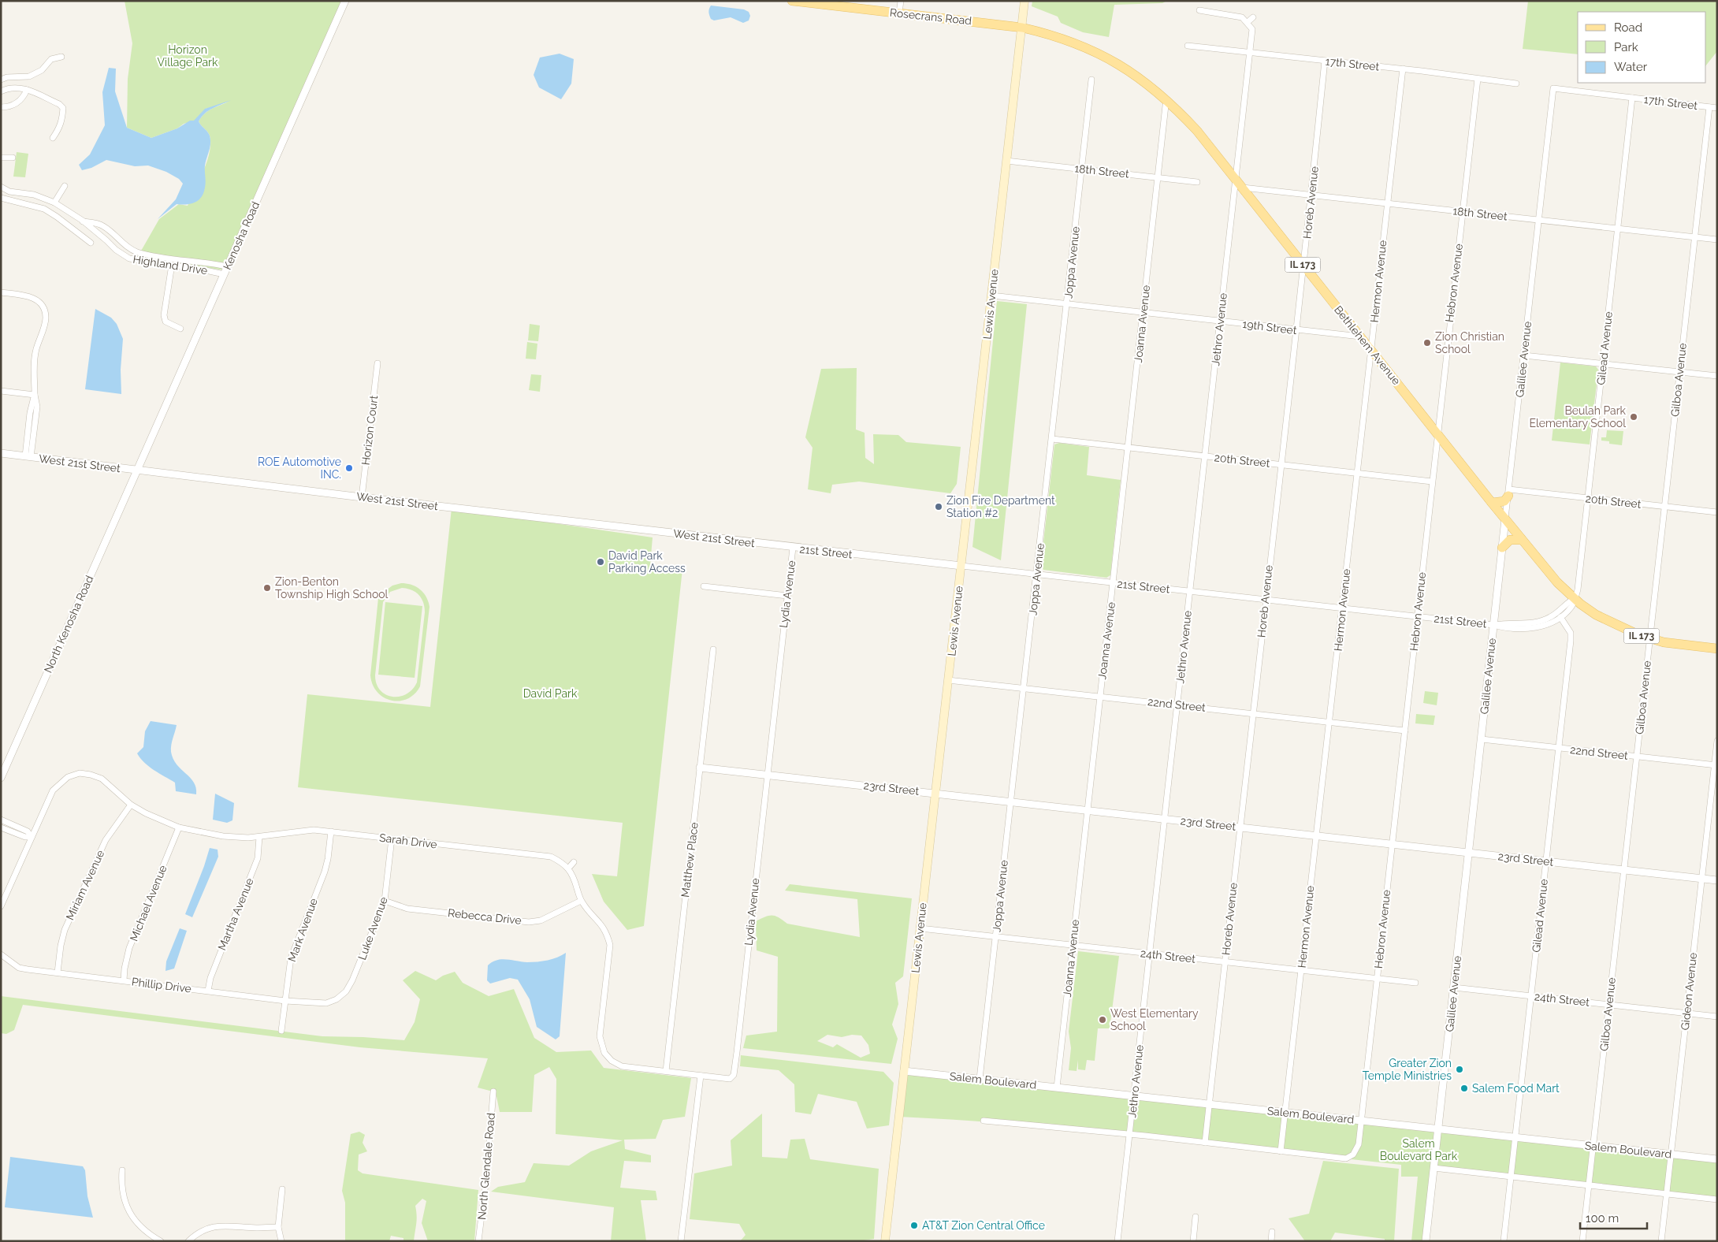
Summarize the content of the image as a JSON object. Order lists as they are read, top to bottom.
{
  "streets": {
    "main road": [
      "Rosecrans Road",
      "IL 173",
      "Lewis Avenue",
      "Bethlehem Avenue"
    ],
    "street": [
      "17th Street",
      "18th Street",
      "Horeb Avenue",
      "Kenosha Road",
      "Joppa Avenue",
      "Highland Drive",
      "Hermon Avenue",
      "Hebron Avenue",
      "Joanna Avenue",
      "19th Street",
      "Jethro Avenue",
      "Gilead Avenue",
      "Galilee Avenue",
      "Gilboa Avenue",
      "Horizon Court",
      "20th Street",
      "West 21st Street",
      "21st Street",
      "Lydia Avenue",
      "North Kenosha Road",
      "22nd Street",
      "23rd Street",
      "Sarah Drive",
      "Matthew Place",
      "Miriam Avenue",
      "Michael Avenue",
      "Martha Avenue",
      "Rebecca Drive",
      "Luke Avenue",
      "Mark Avenue",
      "24th Street",
      "Phillip Drive",
      "Gideon Avenue",
      "Salem Boulevard",
      "North Glendale Road"
    ]
  },
  "crossings": [
    ["Rosecrans Road", "Lewis Avenue"],
    ["Rosecrans Road", "Bethlehem Avenue"],
    ["17th Street", "Horeb Avenue"],
    ["17th Street", "Hermon Avenue"],
    ["17th Street", "Hebron Avenue"],
    ["17th Street", "Jethro Avenue"],
    ["17th Street", "Gilead Avenue"],
    ["17th Street", "Galilee Avenue"],
    ["17th Street", "Gilboa Avenue"],
    ["18th Street", "Horeb Avenue"],
    ["18th Street", "Joppa Avenue"],
    ["18th Street", "Hermon Avenue"],
    ["18th Street", "Hebron Avenue"],
    ["18th Street", "Lewis Avenue"],
    ["18th Street", "Joanna Avenue"],
    ["18th Street", "Bethlehem Avenue"],
    ["18th Street", "Gilead Avenue"],
    ["18th Street", "Galilee Avenue"],
    ["18th Street", "Gilboa Avenue"],
    ["Horeb Avenue", "19th Street"],
    ["Horeb Avenue", "Bethlehem Avenue"],
    ["Horeb Avenue", "20th Street"],
    ["Horeb Avenue", "21st Street"],
    ["Horeb Avenue", "22nd Street"],
    ["Horeb Avenue", "23rd Street"],
    ["Horeb Avenue", "24th Street"],
    ["Horeb Avenue", "Salem Boulevard"],
    ["Kenosha Road", "Highland Drive"],
    ["Kenosha Road", "West 21st Street"],
    ["Kenosha Road", "North Kenosha Road"],
    ["Joppa Avenue", "19th Street"],
    ["Joppa Avenue", "20th Street"],
    ["Joppa Avenue", "21st Street"],
    ["Joppa Avenue", "22nd Street"],
    ["Joppa Avenue", "23rd Street"],
    ["Joppa Avenue", "24th Street"],
    ["Joppa Avenue", "Salem Boulevard"],
    ["Hermon Avenue", "Hebron Avenue"],
    ["Hermon Avenue", "Bethlehem Avenue"],
    ["Hermon Avenue", "20th Street"],
    ["Hermon Avenue", "21st Street"],
    ["Hermon Avenue", "22nd Street"],
    ["Hermon Avenue", "23rd Street"],
    ["Hermon Avenue", "24th Street"],
    ["Hermon Avenue", "Salem Boulevard"],
    ["Hebron Avenue", "Bethlehem Avenue"],
    ["Hebron Avenue", "20th Street"],
    ["Hebron Avenue", "21st Street"],
    ["Hebron Avenue", "22nd Street"],
    ["Hebron Avenue", "23rd Street"],
    ["Hebron Avenue", "24th Street"],
    ["Hebron Avenue", "Salem Boulevard"],
    ["Lewis Avenue", "19th Street"],
    ["Lewis Avenue", "Bethlehem Avenue"],
    ["Lewis Avenue", "21st Street"],
    ["Lewis Avenue", "22nd Street"],
    ["Lewis Avenue", "23rd Street"],
    ["Lewis Avenue", "24th Street"],
    ["Lewis Avenue", "Salem Boulevard"],
    ["Joanna Avenue", "19th Street"],
    ["Joanna Avenue", "Bethlehem Avenue"],
    ["Joanna Avenue", "20th Street"],
    ["Joanna Avenue", "21st Street"],
    ["Joanna Avenue", "22nd Street"],
    ["Joanna Avenue", "23rd Street"],
    ["Joanna Avenue", "24th Street"],
    ["Joanna Avenue", "Salem Boulevard"],
    ["19th Street", "Jethro Avenue"],
    ["19th Street", "Bethlehem Avenue"],
    ["Jethro Avenue", "Bethlehem Avenue"],
    ["Jethro Avenue", "20th Street"],
    ["Jethro Avenue", "21st Street"],
    ["Jethro Avenue", "22nd Street"],
    ["Jethro Avenue", "23rd Street"],
    ["Jethro Avenue", "24th Street"],
    ["Jethro Avenue", "Salem Boulevard"],
    ["Bethlehem Avenue", "Gilead Avenue"],
    ["Bethlehem Avenue", "Galilee Avenue"],
    ["Bethlehem Avenue", "Gilboa Avenue"],
    ["Gilead Avenue", "20th Street"],
    ["Gilead Avenue", "21st Street"],
    ["Gilead Avenue", "22nd Street"],
    ["Gilead Avenue", "23rd Street"],
    ["Gilead Avenue", "24th Street"],
    ["Gilead Avenue", "Salem Boulevard"],
    ["Galilee Avenue", "20th Street"],
    ["Galilee Avenue", "21st Street"],
    ["Galilee Avenue", "22nd Street"],
    ["Galilee Avenue", "23rd Street"],
    ["Galilee Avenue", "24th Street"],
    ["Galilee Avenue", "Salem Boulevard"],
    ["Gilboa Avenue", "20th Street"],
    ["Gilboa Avenue", "22nd Street"],
    ["Gilboa Avenue", "23rd Street"],
    ["Gilboa Avenue", "24th Street"],
    ["Gilboa Avenue", "Salem Boulevard"],
    ["Horizon Court", "West 21st Street"],
    ["West 21st Street", "21st Street"],
    ["West 21st Street", "Lydia Avenue"],
    ["West 21st Street", "North Kenosha Road"],
    ["21st Street", "Lydia Avenue"],
    ["Lydia Avenue", "23rd Street"],
    ["22nd Street", "Gideon Avenue"],
    ["23rd Street", "Matthew Place"],
    ["23rd Street", "Gideon Avenue"],
    ["Sarah Drive", "Miriam Avenue"],
    ["Sarah Drive", "Michael Avenue"],
    ["Sarah Drive", "Martha Avenue"],
    ["Sarah Drive", "Luke Avenue"],
    ["Sarah Drive", "Mark Avenue"],
    ["Miriam Avenue", "Phillip Drive"],
    ["Michael Avenue", "Phillip Drive"],
    ["Martha Avenue", "Phillip Drive"],
    ["Rebecca Drive", "Luke Avenue"],
    ["Luke Avenue", "Phillip Drive"],
    ["Mark Avenue", "Phillip Drive"],
    ["24th Street", "Gideon Avenue"],
    ["Gideon Avenue", "Salem Boulevard"]
  ],
  "parks": ["Horizon Village Park", "David Park", "Salem Boulevard Park"],
  "places": [
    "Zion Christian School",
    "Beulah Park Elementary School",
    "ROE Automotive INC.",
    "Zion Fire Department Station #2",
    "David Park Parking Access",
    "Zion-Benton Township High School",
    "West Elementary School",
    "Greater Zion Temple Ministries",
    "Salem Food Mart",
    "AT&T Zion Central Office"
  ],
  "legend": ["Road", "Park", "Water"],
  "scale_bar": "100 m"
}
